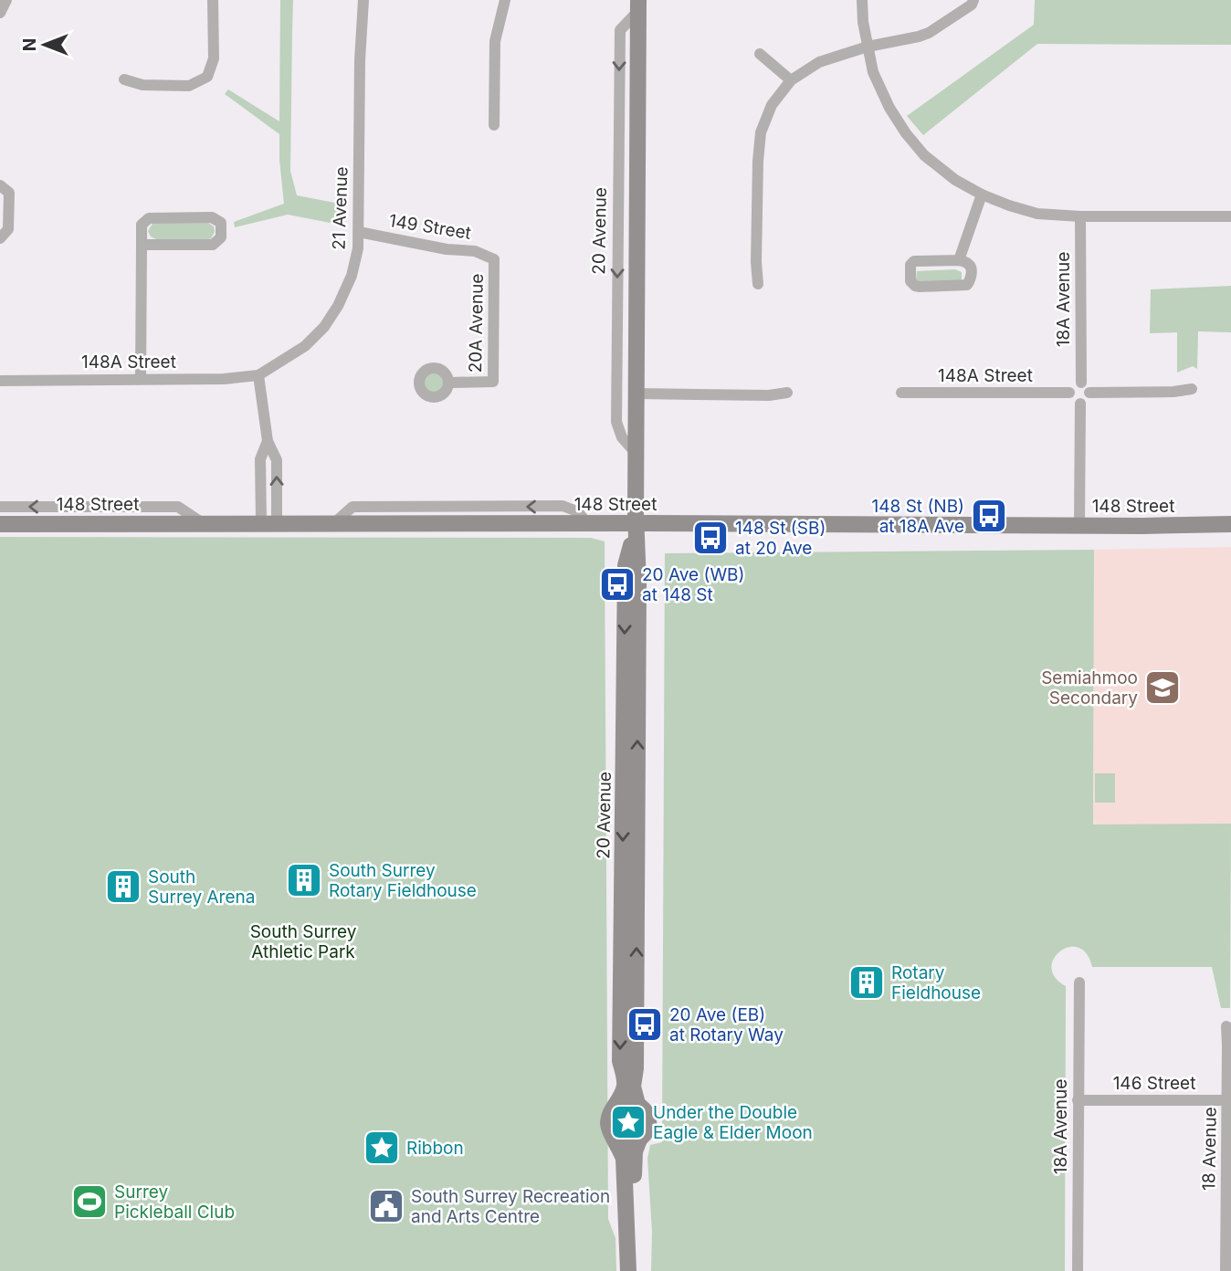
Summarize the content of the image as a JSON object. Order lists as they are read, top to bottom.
{
  "streets": {
    "street": [
      "21 Avenue",
      "149 Street",
      "20 Avenue",
      "18A Avenue",
      "20A Avenue",
      "148A Street",
      "148 Street",
      "146 Street",
      "18 Avenue"
    ]
  },
  "crossings": [
    ["21 Avenue", "149 Street"],
    ["21 Avenue", "148A Street"],
    ["149 Street", "20A Avenue"],
    ["20 Avenue", "148 Street"],
    ["18A Avenue", "148A Street"],
    ["18A Avenue", "146 Street"],
    ["146 Street", "18 Avenue"]
  ],
  "parks": ["South Surrey Athletic Park"],
  "places": {
    "bus stop": [
      "148 St (NB) at 18A Ave",
      "148 St (SB) at 20 Ave",
      "20 Ave (WB) at 148 St",
      "20 Ave (EB) at Rotary Way"
    ],
    "school or university": ["Semiahmoo Secondary"],
    "building": ["South Surrey Rotary Fieldhouse", "South Surrey Arena", "Rotary Fieldhouse"],
    "place": ["Under the Double Eagle & Elder Moon", "Ribbon"],
    "sports": ["Surrey Pickleball Club"],
    "public building": ["South Surrey Recreation and Arts Centre"]
  },
  "north": "left"
}
